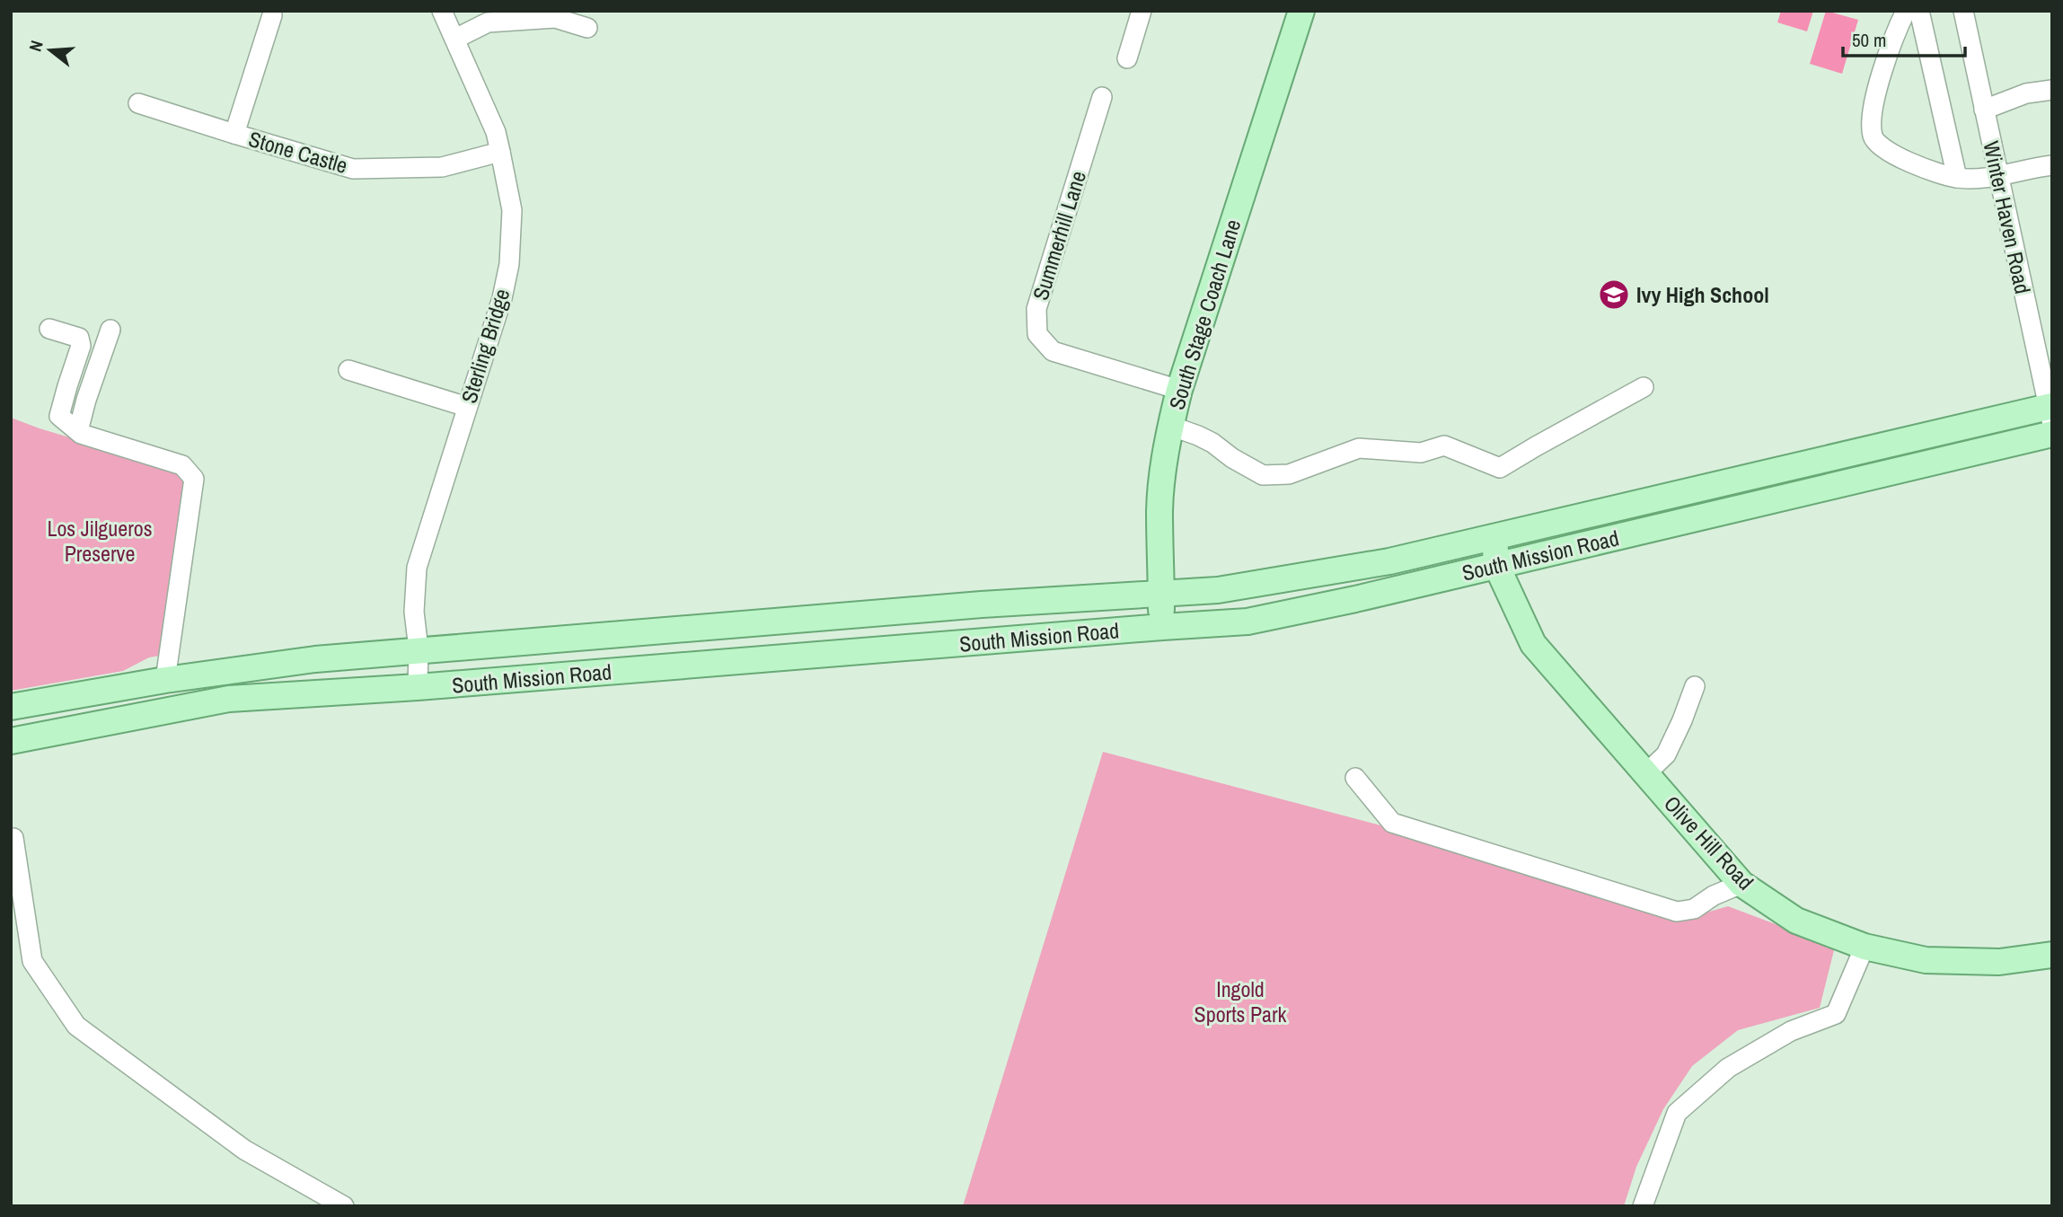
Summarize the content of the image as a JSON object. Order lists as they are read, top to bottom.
{
  "streets": {
    "main road": ["South Stage Coach Lane", "South Mission Road", "Olive Hill Road"],
    "street": [
      "Stone Castle",
      "Winter Haven Road",
      "Summerhill Lane",
      "Sterling Bridge"
    ]
  },
  "crossings": [
    ["Stone Castle", "Sterling Bridge"],
    ["Winter Haven Road", "South Mission Road"],
    ["Summerhill Lane", "South Stage Coach Lane"],
    ["South Stage Coach Lane", "South Mission Road"],
    ["Sterling Bridge", "South Mission Road"],
    ["South Mission Road", "Olive Hill Road"]
  ],
  "parks": ["Los Jilgueros Preserve", "Ingold Sports Park"],
  "places": {
    "school or university": ["Ivy High School"]
  },
  "scale_bar": "50 m",
  "north": "left"
}
